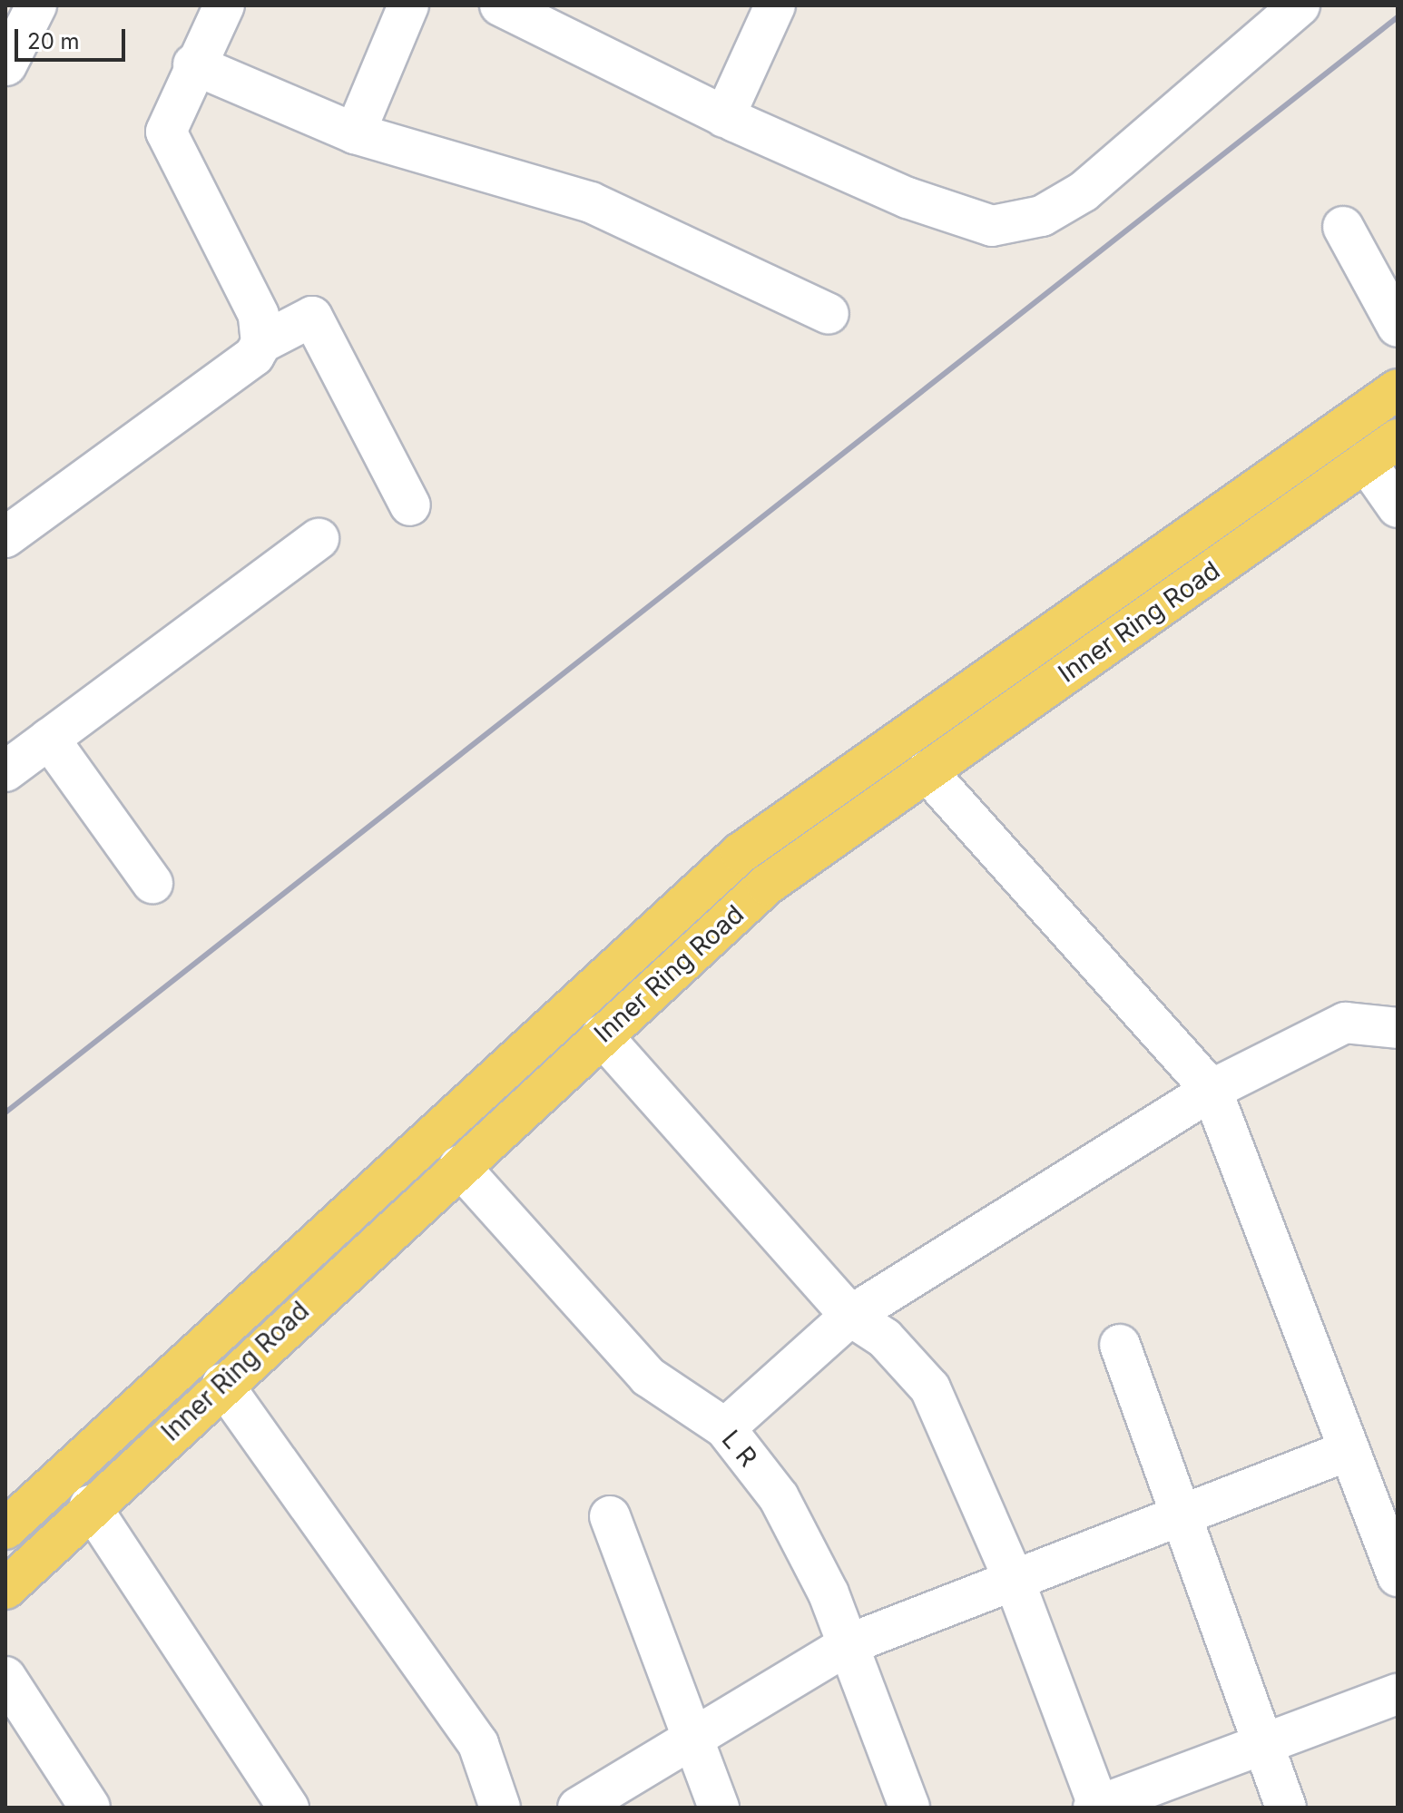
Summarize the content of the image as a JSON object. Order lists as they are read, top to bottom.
{
  "streets": {
    "main road": ["Inner Ring Road"],
    "street": ["L R"]
  },
  "crossings": [
    ["Inner Ring Road", "L R"]
  ],
  "scale_bar": "20 m"
}
